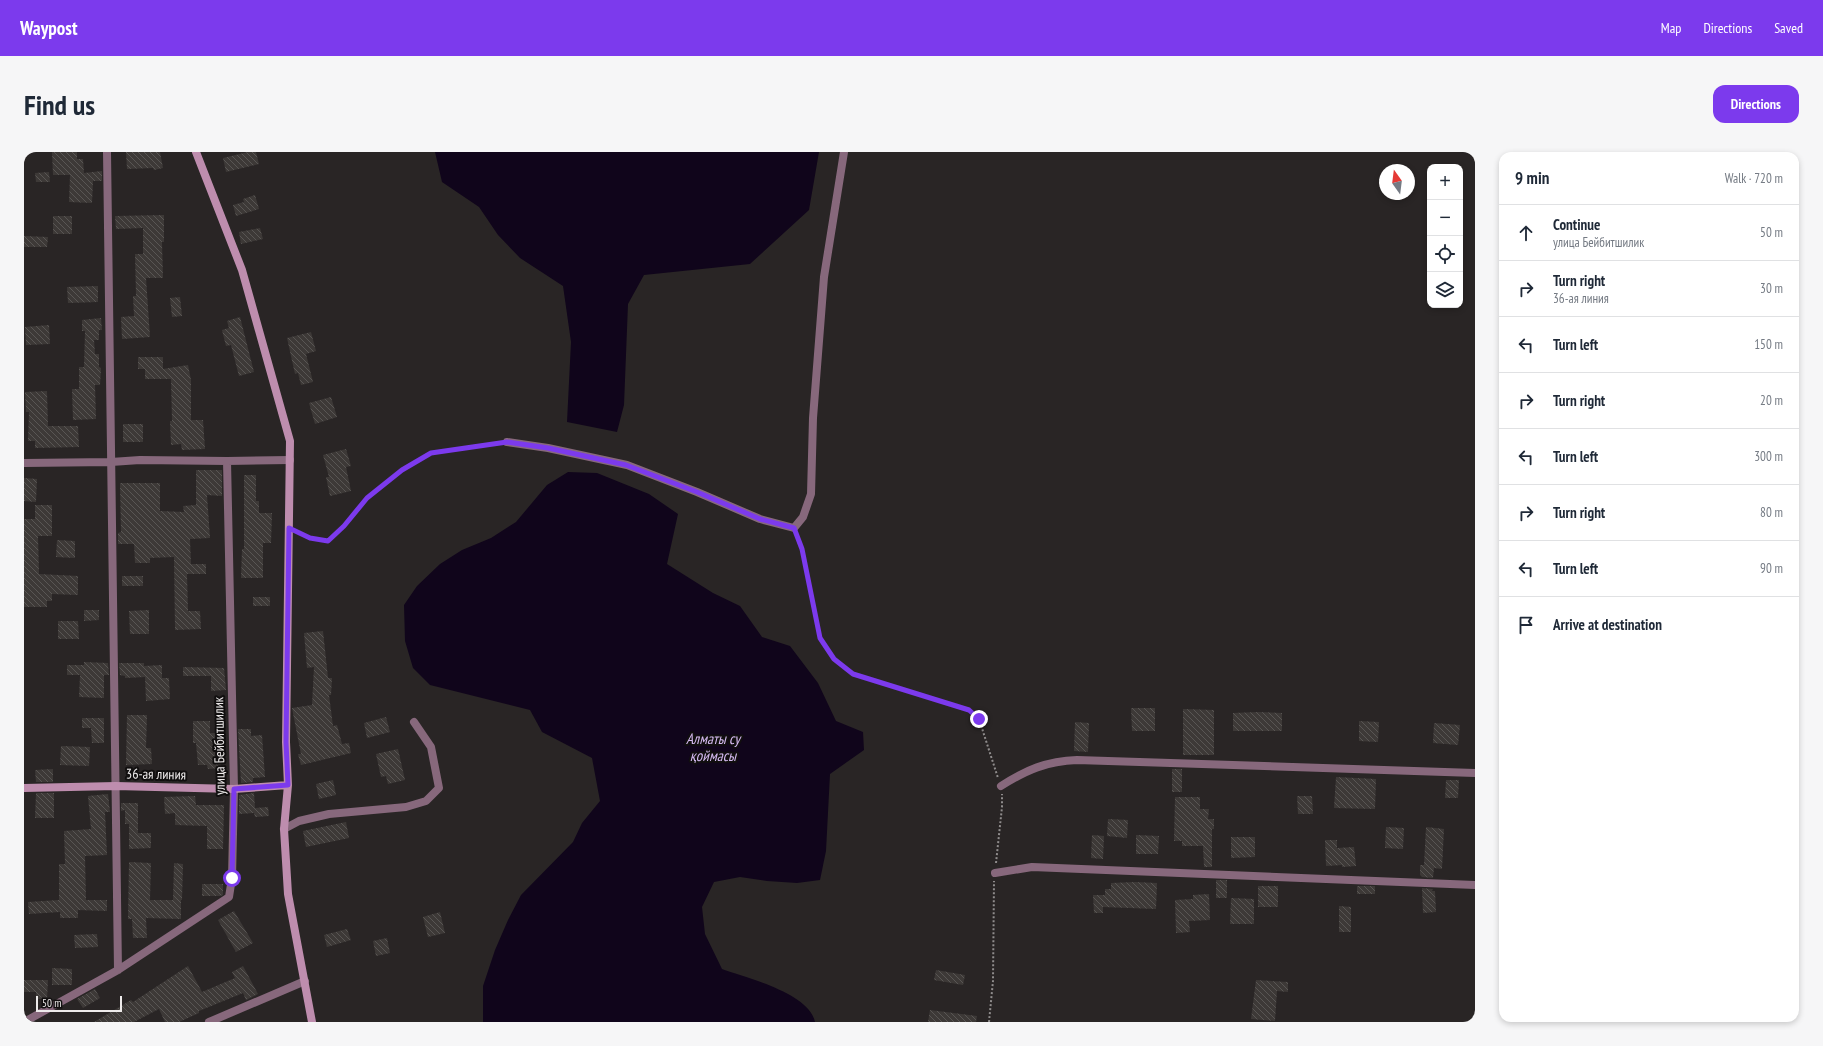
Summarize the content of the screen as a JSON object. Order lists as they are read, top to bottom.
{
  "streets": {
    "street": ["улица Бейбитшилик", "36-ая линия"]
  },
  "crossings": [
    ["улица Бейбитшилик", "36-ая линия"]
  ],
  "water": ["Алматы су қоймасы"],
  "scale_bar": "50 m",
  "north": "top",
  "page": {
    "header": "Waypost",
    "nav": ["Map", "Directions", "Saved"],
    "buttons": "Directions",
    "title": "Find us",
    "heading": ["9 min", "Walk · 720 m"],
    "map_buttons": ["+", "−"],
    "list": [
      ["Continue", "улица Бейбитшилик", "50 m"],
      ["Turn right", "36-ая линия", "30 m"],
      ["Turn left", "150 m"],
      ["Turn right", "20 m"],
      ["Turn left", "300 m"],
      ["Turn right", "80 m"],
      ["Turn left", "90 m"],
      "Arrive at destination"
    ],
    "scale": "50 m"
  }
}
